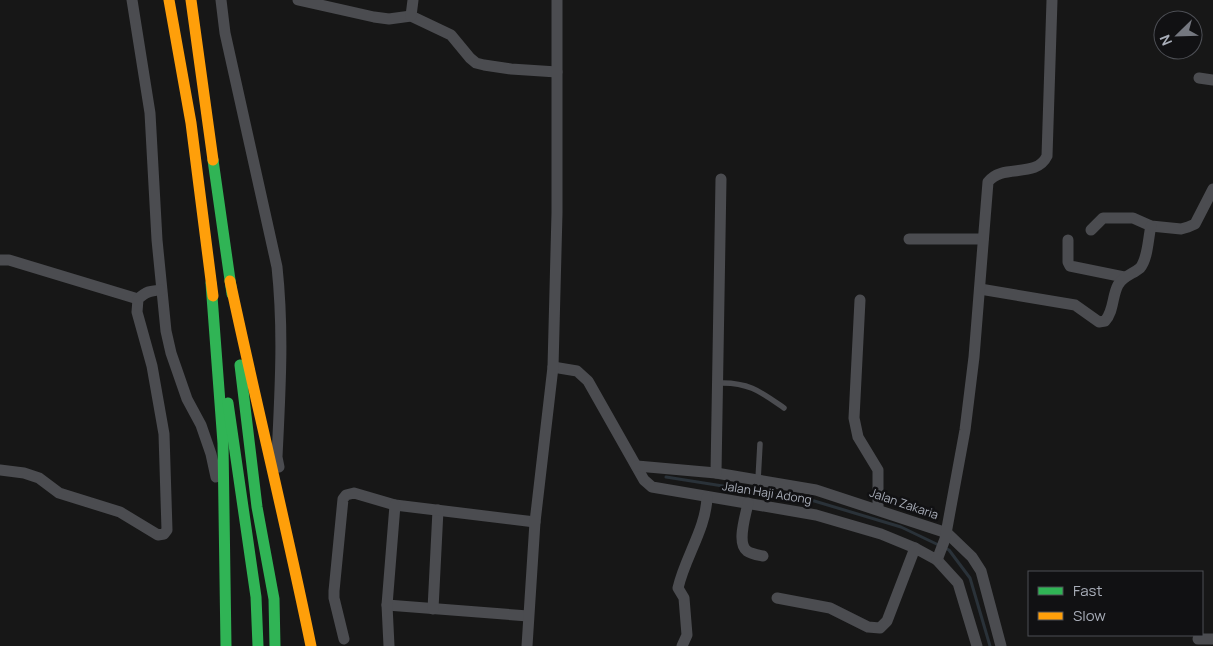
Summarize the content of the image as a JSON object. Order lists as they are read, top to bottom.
{
  "streets": {
    "street": ["Jalan Haji Adong", "Jalan Zakaria"]
  },
  "crossings": [
    ["Jalan Haji Adong", "Jalan Zakaria"]
  ],
  "legend": ["Fast", "Slow"],
  "north": "bottom left"
}
